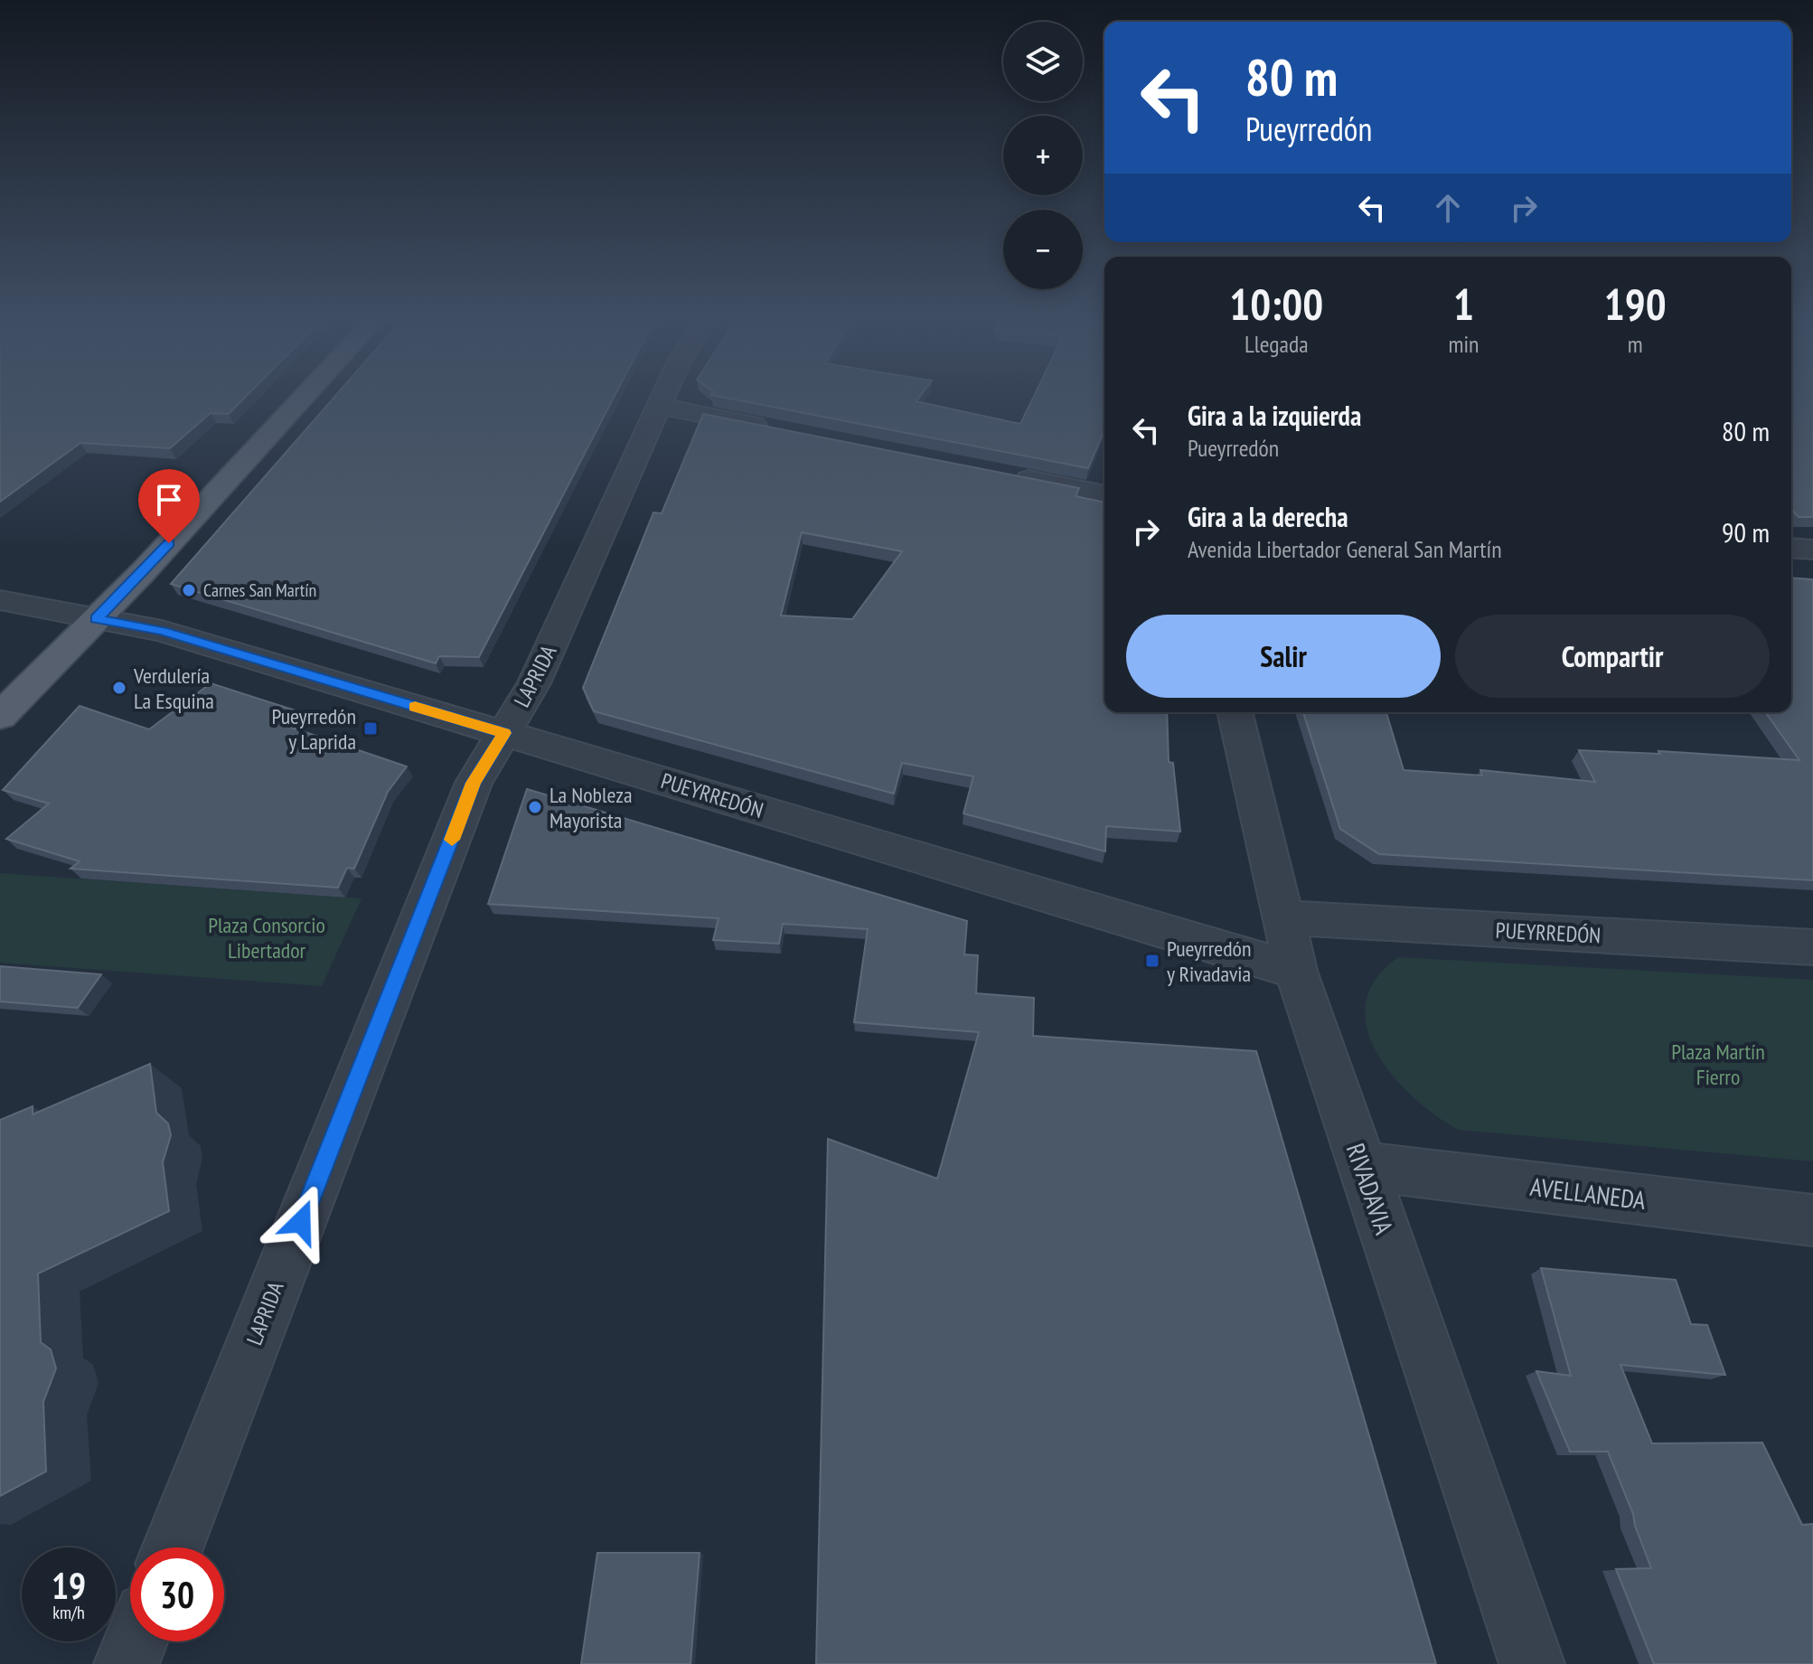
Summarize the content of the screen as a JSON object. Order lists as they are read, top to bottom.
{
  "streets": {
    "street": [
      "LAPRIDA",
      "PUEYRREDÓN",
      "RIVADAVIA",
      "AVELLANEDA"
    ]
  },
  "crossings": [
    ["LAPRIDA", "PUEYRREDÓN"],
    ["PUEYRREDÓN", "RIVADAVIA"],
    ["RIVADAVIA", "AVELLANEDA"]
  ],
  "parks": ["Plaza Consorcio Libertador", "Plaza Martín Fierro"],
  "places": {
    "other": ["Carnes San Martín", "Verdulería La Esquina", "La Nobleza Mayorista"],
    "transit": ["Pueyrredón y Laprida", "Pueyrredón y Rivadavia"]
  },
  "page": {
    "map_buttons": ["+", "−"],
    "turn": ["80 m", "Pueyrredón"],
    "eta": [
      "10:00",
      "Llegada",
      "1",
      "min",
      "190",
      "m"
    ],
    "list": [
      {
        "name": "Gira a la izquierda",
        "note": "Pueyrredón",
        "value": "80 m"
      },
      {
        "name": "Gira a la derecha",
        "note": "Avenida Libertador General San Martín",
        "value": "90 m"
      }
    ],
    "buttons": ["Salir", "Compartir"],
    "speed": "19 km/h",
    "limit": "30"
  }
}
